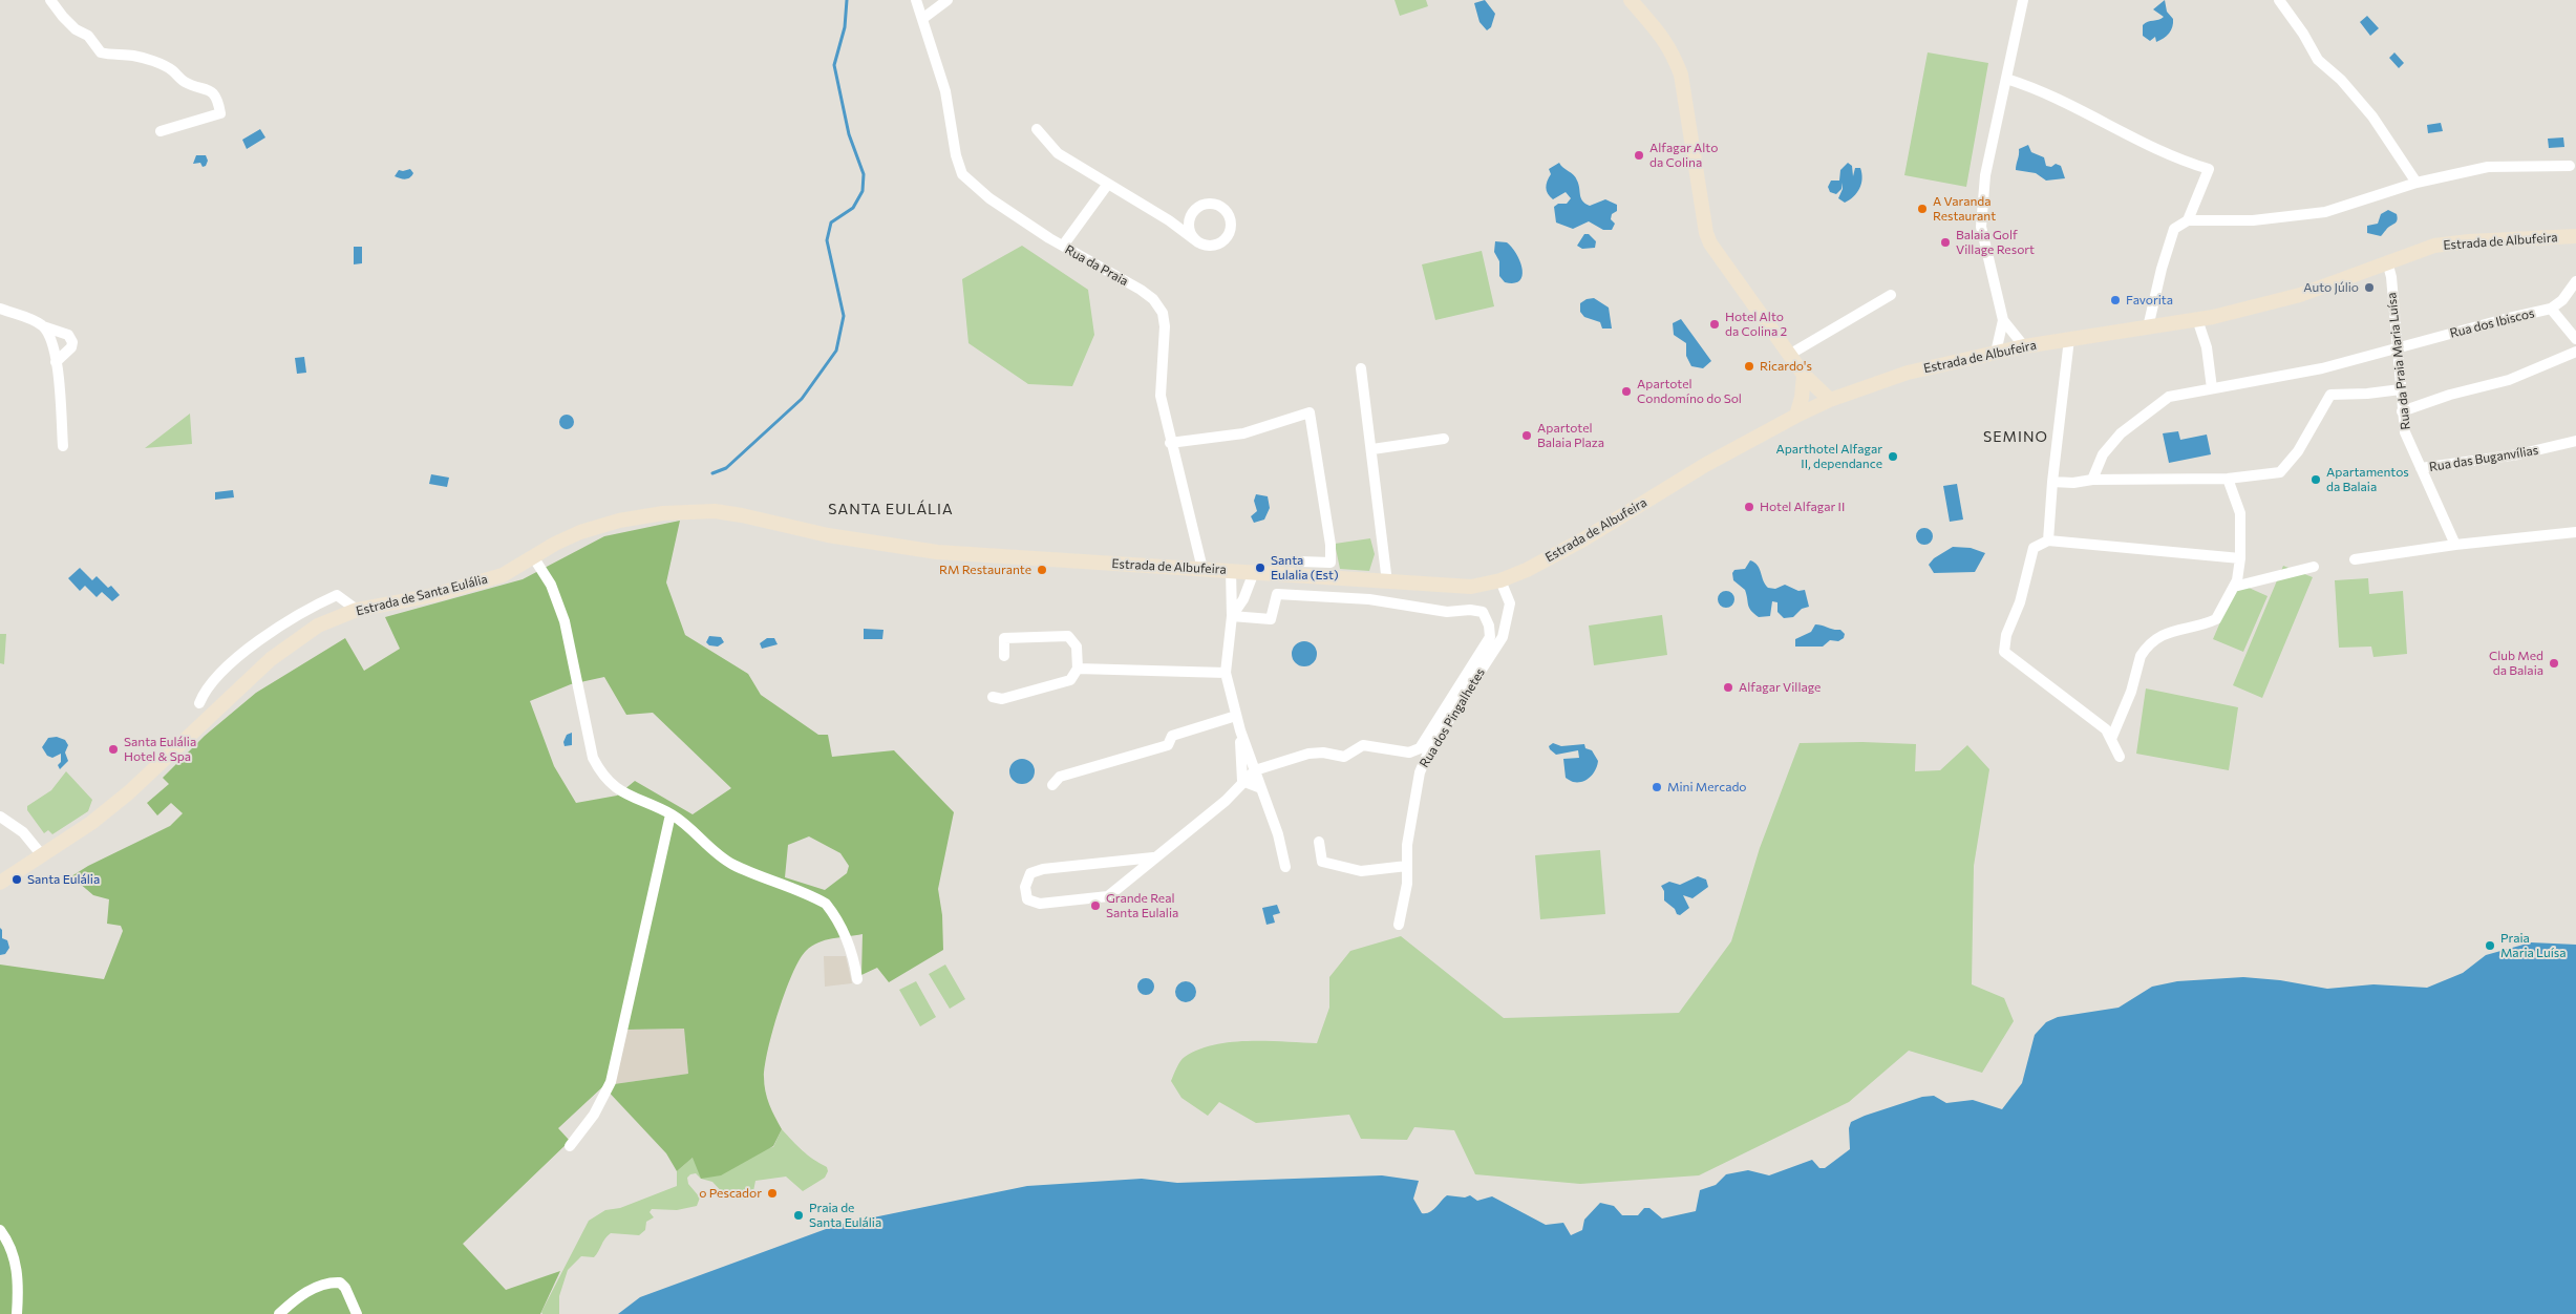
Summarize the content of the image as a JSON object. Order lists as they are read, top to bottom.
{
  "streets": {
    "street": [
      "Estrada de Albufeira",
      "Rua da Praia",
      "Rua dos Ibiscos",
      "Rua da Praia Maria Luísa",
      "Rua das Buganvílias",
      "Estrada de Santa Eulália",
      "Rua dos Pingalhetes"
    ]
  },
  "crossings": [
    ["Estrada de Albufeira", "Rua da Praia"],
    ["Estrada de Albufeira", "Rua da Praia Maria Luísa"],
    ["Estrada de Albufeira", "Estrada de Santa Eulália"],
    ["Estrada de Albufeira", "Rua dos Pingalhetes"],
    ["Rua dos Ibiscos", "Rua da Praia Maria Luísa"],
    ["Rua da Praia Maria Luísa", "Rua das Buganvílias"]
  ],
  "districts": ["SEMINO", "SANTA EULÁLIA"],
  "places": [
    "Alfagar Alto da Colina",
    "A Varanda Restaurant",
    "Balaia Golf Village Resort",
    "Auto Júlio",
    "Favorita",
    "Hotel Alto da Colina 2",
    "Ricardo's",
    "Apartotel Condomíno do Sol",
    "Apartotel Balaia Plaza",
    "Aparthotel Alfagar II, dependance",
    "Apartamentos da Balaia",
    "Hotel Alfagar II",
    "Santa Eulalia (Est)",
    "RM Restaurante",
    "Club Med da Balaia",
    "Alfagar Village",
    "Santa Eulália Hotel & Spa",
    "Mini Mercado",
    "Santa Eulália",
    "Grande Real Santa Eulalia",
    "Praia Maria Luísa",
    "o Pescador",
    "Praia de Santa Eulália"
  ]
}
